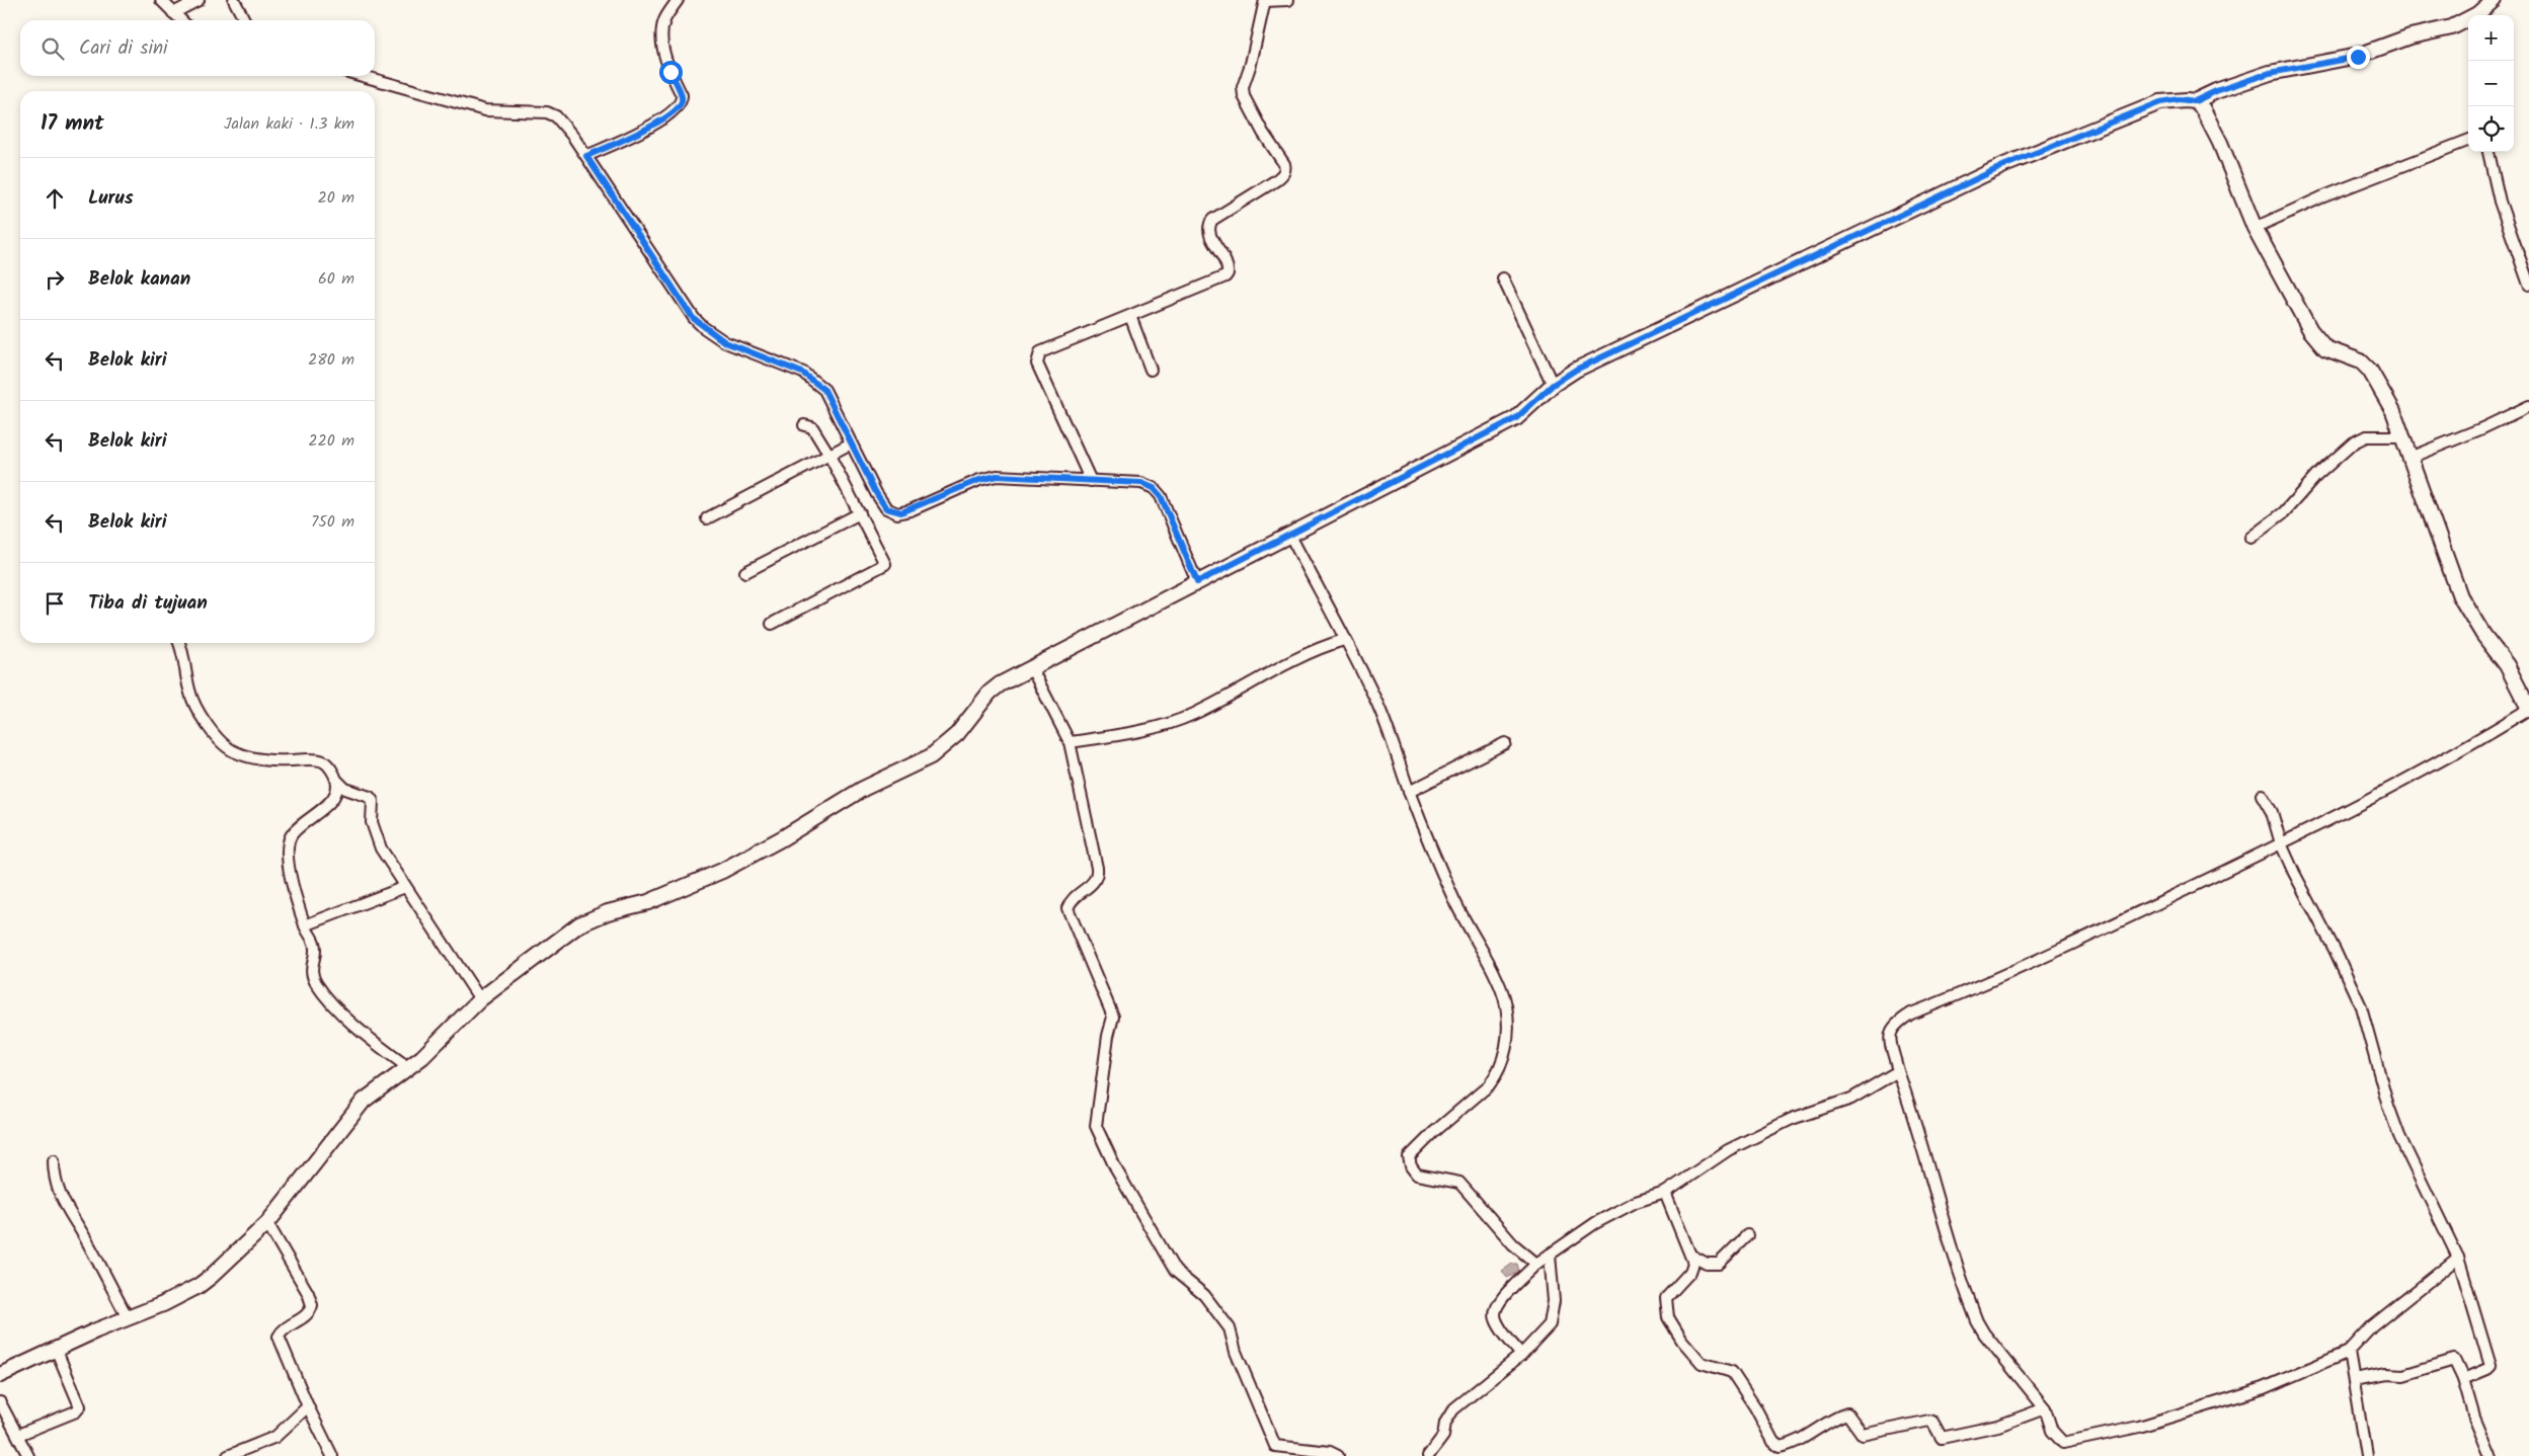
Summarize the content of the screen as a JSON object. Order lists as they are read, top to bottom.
{
  "page": {
    "map_buttons": ["+", "−"],
    "search": "Cari di sini",
    "heading": ["17 mnt", "Jalan kaki · 1.3 km"],
    "list": [
      ["Lurus", "20 m"],
      ["Belok kanan", "60 m"],
      ["Belok kiri", "280 m"],
      ["Belok kiri", "220 m"],
      ["Belok kiri", "750 m"],
      "Tiba di tujuan"
    ]
  }
}
